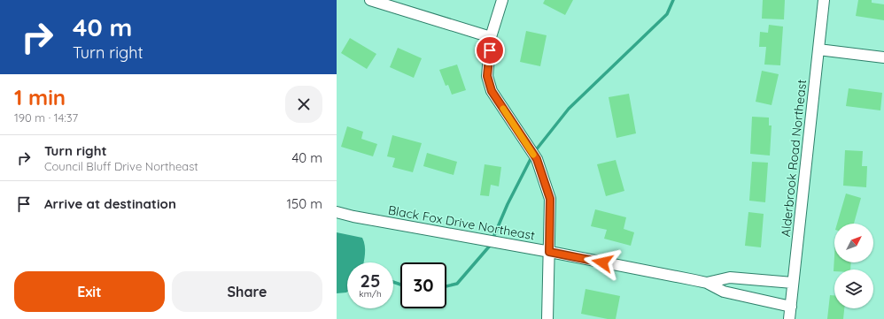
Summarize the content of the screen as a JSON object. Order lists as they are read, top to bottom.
{
  "streets": {
    "street": ["Alderbrook Road Northeast", "Black Fox Drive Northeast"]
  },
  "crossings": [
    ["Alderbrook Road Northeast", "Black Fox Drive Northeast"]
  ],
  "north": "top right",
  "page": {
    "turn": ["40 m", "Turn right"],
    "heading": ["1 min", "190 m · 14:37"],
    "list": [
      {
        "name": "Turn right",
        "note": "Council Bluff Drive Northeast",
        "value": "40 m"
      },
      {
        "name": "Arrive at destination",
        "value": "150 m"
      }
    ],
    "speed": "25 km/h",
    "limit": "30",
    "buttons": ["Exit", "Share"]
  }
}
